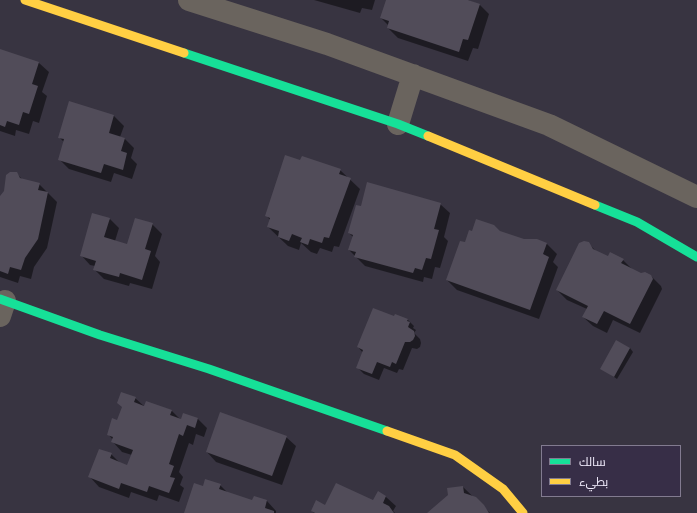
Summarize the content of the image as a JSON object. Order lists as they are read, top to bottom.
{
  "legend": ["سالك", "بطيء"]
}
